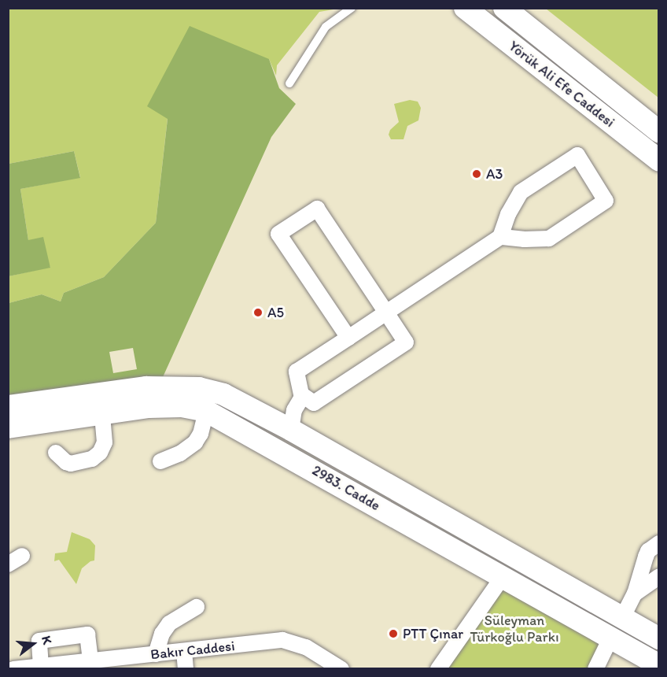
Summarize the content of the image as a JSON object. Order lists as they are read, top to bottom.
{
  "streets": {
    "street": ["Yörük Ali Efe Caddesi", "2983. Cadde", "Bakır Caddesi"]
  },
  "parks": ["Süleyman Türkoğlu Parkı"],
  "places": ["A3", "A5", "PTT Çınar"],
  "north": "right"
}
